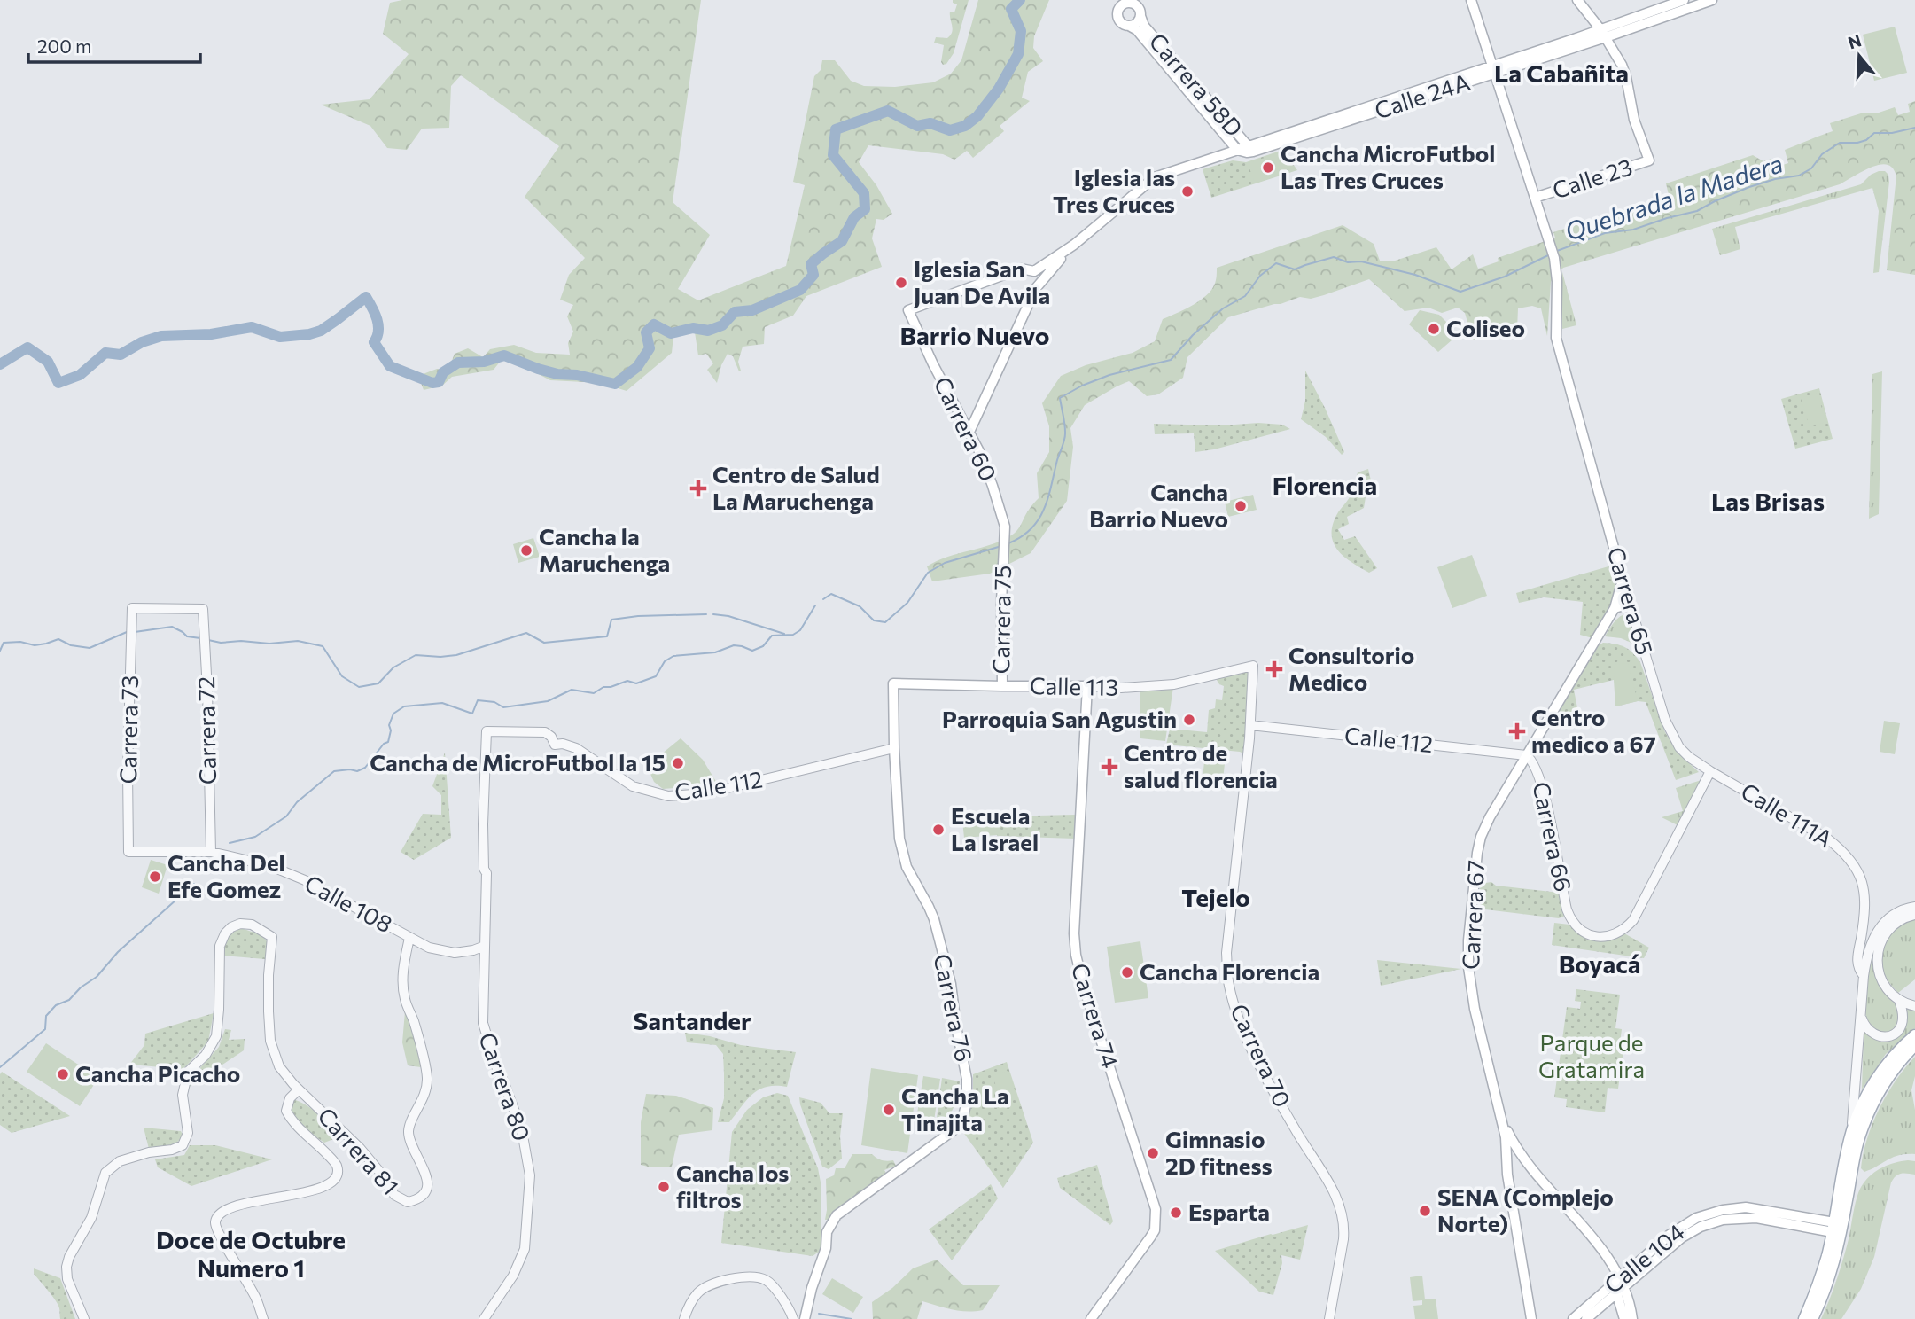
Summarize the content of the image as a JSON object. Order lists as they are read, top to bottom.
{
  "streets": {
    "main road": [
      "Carrera 58D",
      "Calle 24A",
      "Calle 23",
      "Carrera 60",
      "Carrera 65",
      "Carrera 75",
      "Calle 113",
      "Carrera 67",
      "Carrera 76",
      "Carrera 74",
      "Calle 104"
    ],
    "street": [
      "Carrera 73",
      "Carrera 72",
      "Calle 112",
      "Calle 111A",
      "Carrera 66",
      "Calle 108",
      "Carrera 70",
      "Carrera 80",
      "Carrera 81"
    ]
  },
  "crossings": [
    ["Carrera 58D", "Calle 24A"],
    ["Calle 24A", "Calle 23"],
    ["Calle 24A", "Carrera 60"],
    ["Calle 24A", "Carrera 65"],
    ["Calle 23", "Carrera 65"],
    ["Carrera 60", "Carrera 75"],
    ["Carrera 65", "Calle 111A"],
    ["Carrera 65", "Carrera 66"],
    ["Carrera 65", "Carrera 67"],
    ["Carrera 75", "Calle 113"],
    ["Calle 113", "Carrera 76"],
    ["Calle 113", "Carrera 74"],
    ["Calle 113", "Carrera 70"],
    ["Carrera 73", "Carrera 72"],
    ["Carrera 73", "Calle 108"],
    ["Carrera 72", "Calle 108"],
    ["Calle 112", "Carrera 66"],
    ["Calle 112", "Carrera 67"],
    ["Calle 112", "Carrera 76"],
    ["Calle 112", "Carrera 70"],
    ["Calle 112", "Carrera 80"],
    ["Calle 111A", "Carrera 66"],
    ["Carrera 66", "Carrera 67"],
    ["Calle 108", "Carrera 80"],
    ["Calle 108", "Carrera 81"]
  ],
  "districts": [
    "La Cabañita",
    "Barrio Nuevo",
    "Florencia",
    "Las Brisas",
    "Tejelo",
    "Boyacá",
    "Santander",
    "Doce de Octubre Numero 1"
  ],
  "water": ["Quebrada la Madera"],
  "parks": ["Parque de Gratamira"],
  "places": {
    "other": [
      "Cancha MicroFutbol Las Tres Cruces",
      "Iglesia las Tres Cruces",
      "Iglesia San Juan De Avila",
      "Coliseo",
      "Cancha Barrio Nuevo",
      "Cancha la Maruchenga",
      "Parroquia San Agustin",
      "Cancha de MicroFutbol la 15",
      "Escuela La Israel",
      "Cancha Del Efe Gomez",
      "Cancha Florencia",
      "Cancha Picacho",
      "Cancha La Tinajita",
      "Gimnasio 2D fitness",
      "Cancha los filtros",
      "SENA (Complejo Norte)",
      "Esparta"
    ],
    "health": [
      "Centro de Salud La Maruchenga",
      "Consultorio Medico",
      "Centro medico a 67",
      "Centro de salud florencia"
    ]
  },
  "scale_bar": "200 m",
  "north": "top"
}
